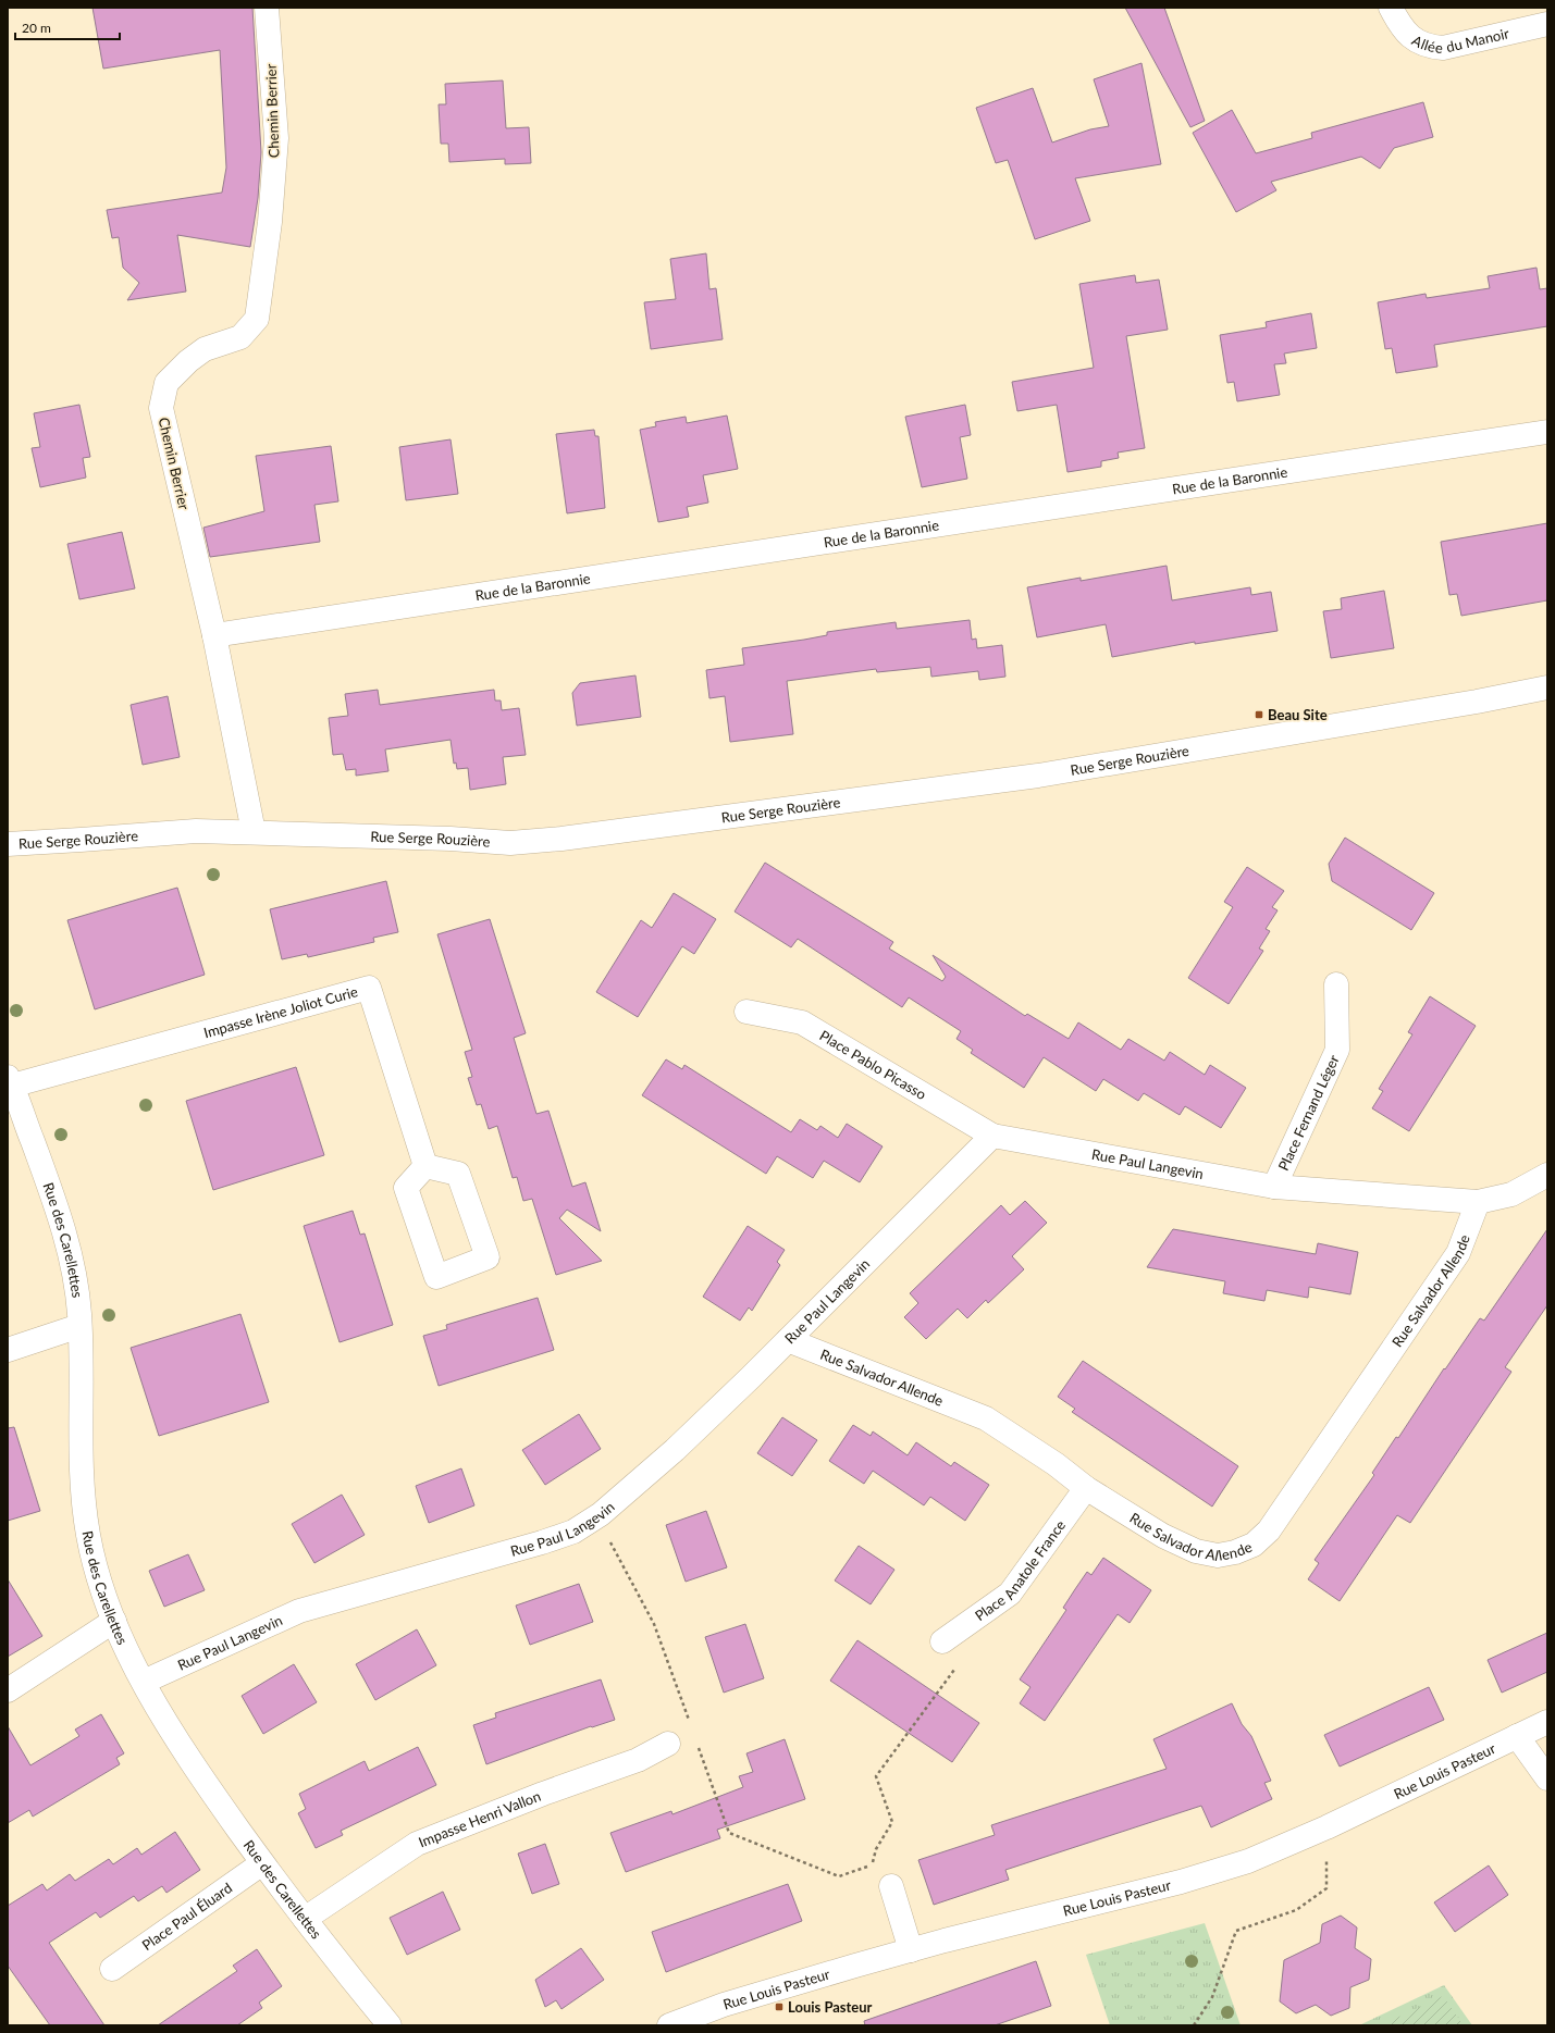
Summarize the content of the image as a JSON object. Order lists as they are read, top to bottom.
{
  "streets": {
    "street": [
      "Allée du Manoir",
      "Chemin Berrier",
      "Rue de la Baronnie",
      "Rue Serge Rouzière",
      "Impasse Irène Joliot Curie",
      "Place Pablo Picasso",
      "Place Fernand Léger",
      "Rue Paul Langevin",
      "Rue des Carellettes",
      "Rue Salvador Allende",
      "Place Anatole France",
      "Rue Louis Pasteur",
      "Impasse Henri Vallon",
      "Place Paul Éluard"
    ]
  },
  "crossings": [
    ["Chemin Berrier", "Rue de la Baronnie"],
    ["Chemin Berrier", "Rue Serge Rouzière"],
    ["Impasse Irène Joliot Curie", "Rue des Carellettes"],
    ["Place Pablo Picasso", "Rue Paul Langevin"],
    ["Place Fernand Léger", "Rue Paul Langevin"],
    ["Rue Paul Langevin", "Rue des Carellettes"],
    ["Rue Paul Langevin", "Rue Salvador Allende"],
    ["Rue des Carellettes", "Impasse Henri Vallon"],
    ["Rue des Carellettes", "Place Paul Éluard"],
    ["Rue Salvador Allende", "Place Anatole France"]
  ],
  "places": {
    "transit": ["Beau Site", "Louis Pasteur"]
  },
  "scale_bar": "20 m"
}
